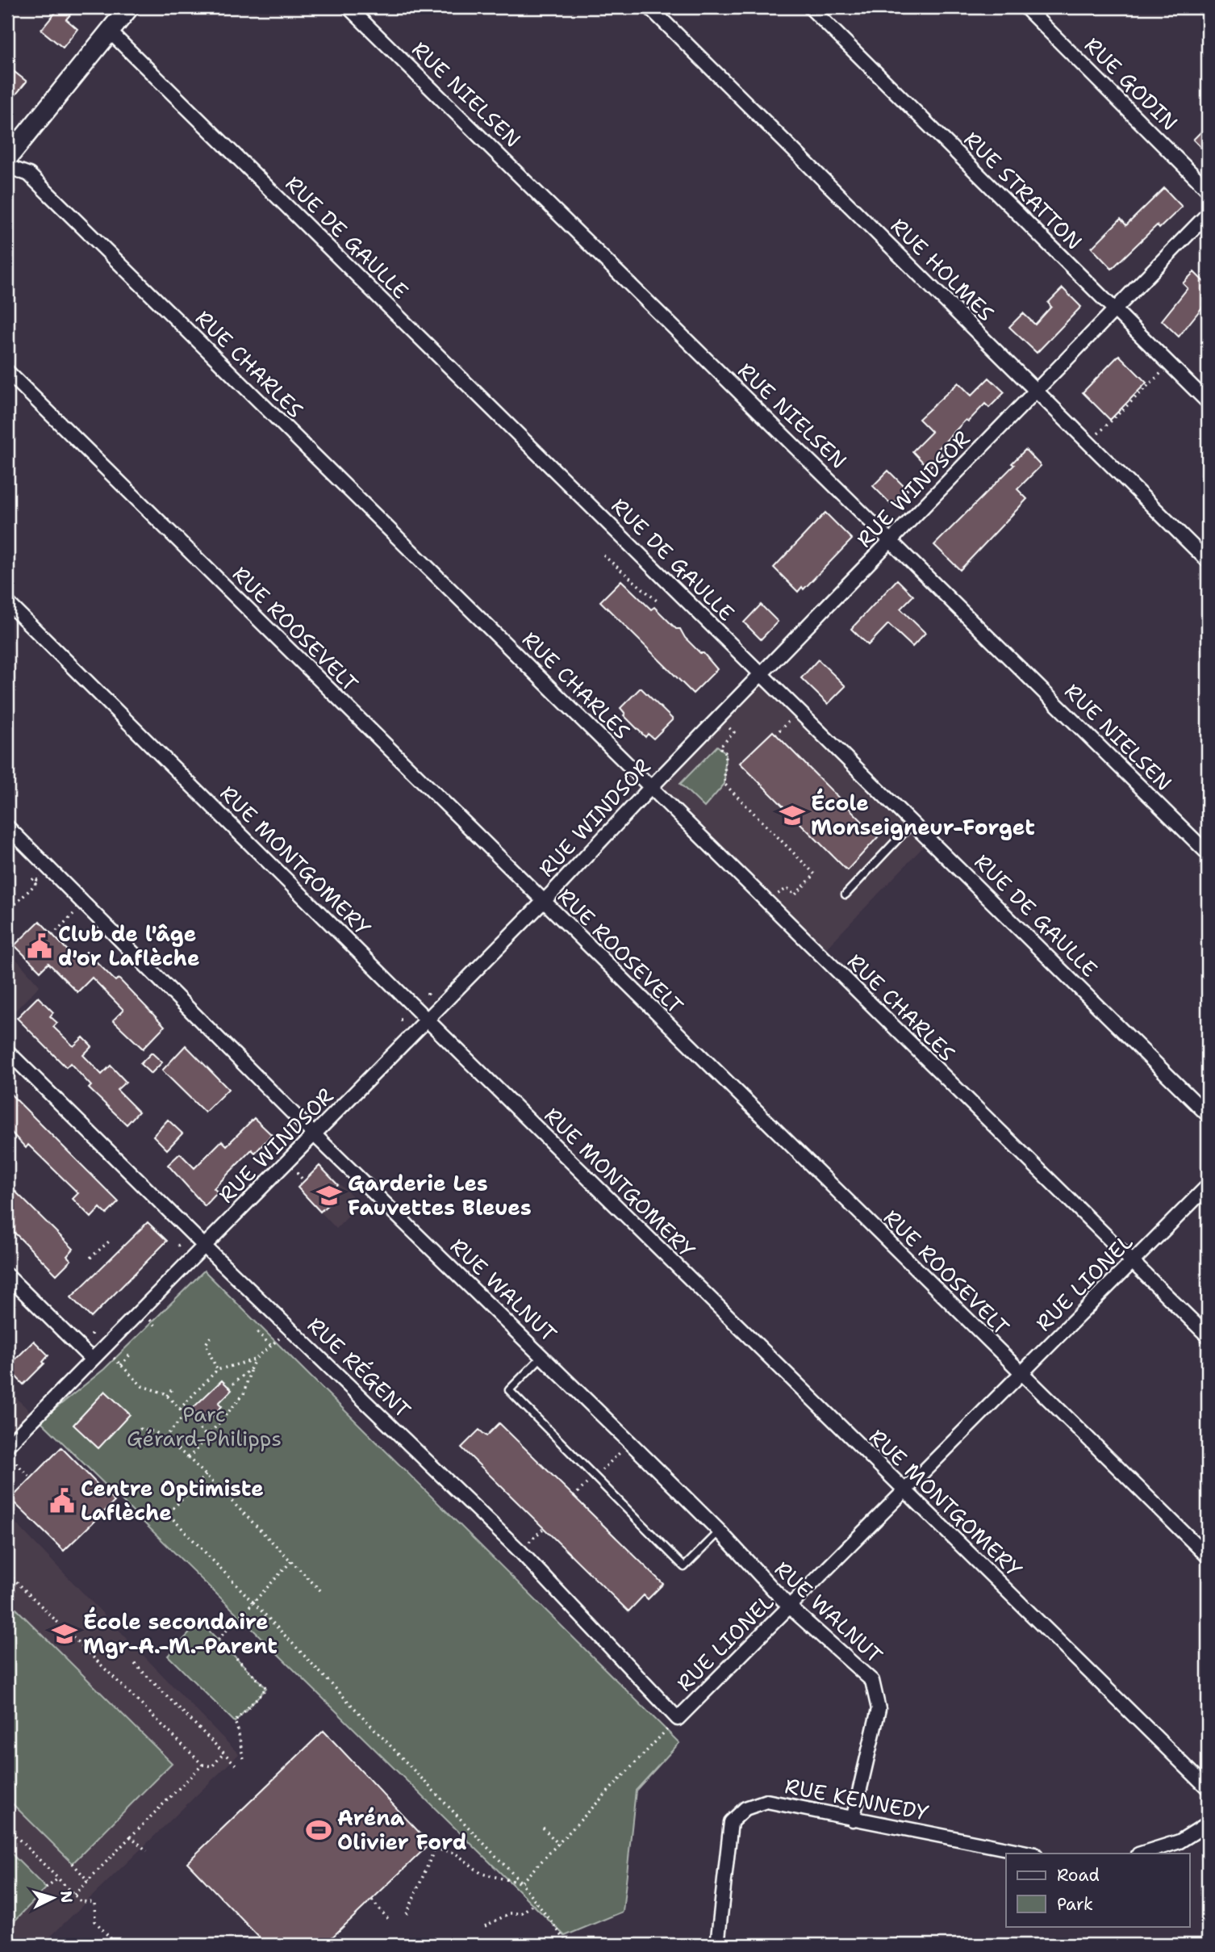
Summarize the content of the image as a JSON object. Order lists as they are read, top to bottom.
{
  "streets": {
    "street": [
      "RUE GODIN",
      "RUE NIELSEN",
      "RUE STRATTON",
      "RUE DE GAULLE",
      "RUE HOLMES",
      "RUE CHARLES",
      "RUE WINDSOR",
      "RUE ROOSEVELT",
      "RUE MONTGOMERY",
      "RUE LIONEL",
      "RUE WALNUT",
      "RUE RÉGENT",
      "RUE KENNEDY"
    ]
  },
  "crossings": [
    ["RUE NIELSEN", "RUE WINDSOR"],
    ["RUE STRATTON", "RUE WINDSOR"],
    ["RUE DE GAULLE", "RUE WINDSOR"],
    ["RUE HOLMES", "RUE WINDSOR"],
    ["RUE CHARLES", "RUE WINDSOR"],
    ["RUE CHARLES", "RUE LIONEL"],
    ["RUE WINDSOR", "RUE ROOSEVELT"],
    ["RUE WINDSOR", "RUE MONTGOMERY"],
    ["RUE WINDSOR", "RUE WALNUT"],
    ["RUE WINDSOR", "RUE RÉGENT"],
    ["RUE ROOSEVELT", "RUE LIONEL"],
    ["RUE MONTGOMERY", "RUE LIONEL"],
    ["RUE LIONEL", "RUE WALNUT"],
    ["RUE LIONEL", "RUE RÉGENT"],
    ["RUE WALNUT", "RUE KENNEDY"]
  ],
  "parks": ["Parc Gérard-Philipps"],
  "places": {
    "school or university": ["École Monseigneur-Forget", "Garderie Les Fauvettes Bleues", "École secondaire Mgr-A.-M.-Parent"],
    "public building": ["Club de l'âge d'or Laflèche", "Centre Optimiste Laflèche"],
    "sports": ["Aréna Olivier Ford"]
  },
  "legend": ["Road", "Park"],
  "north": "right"
}
